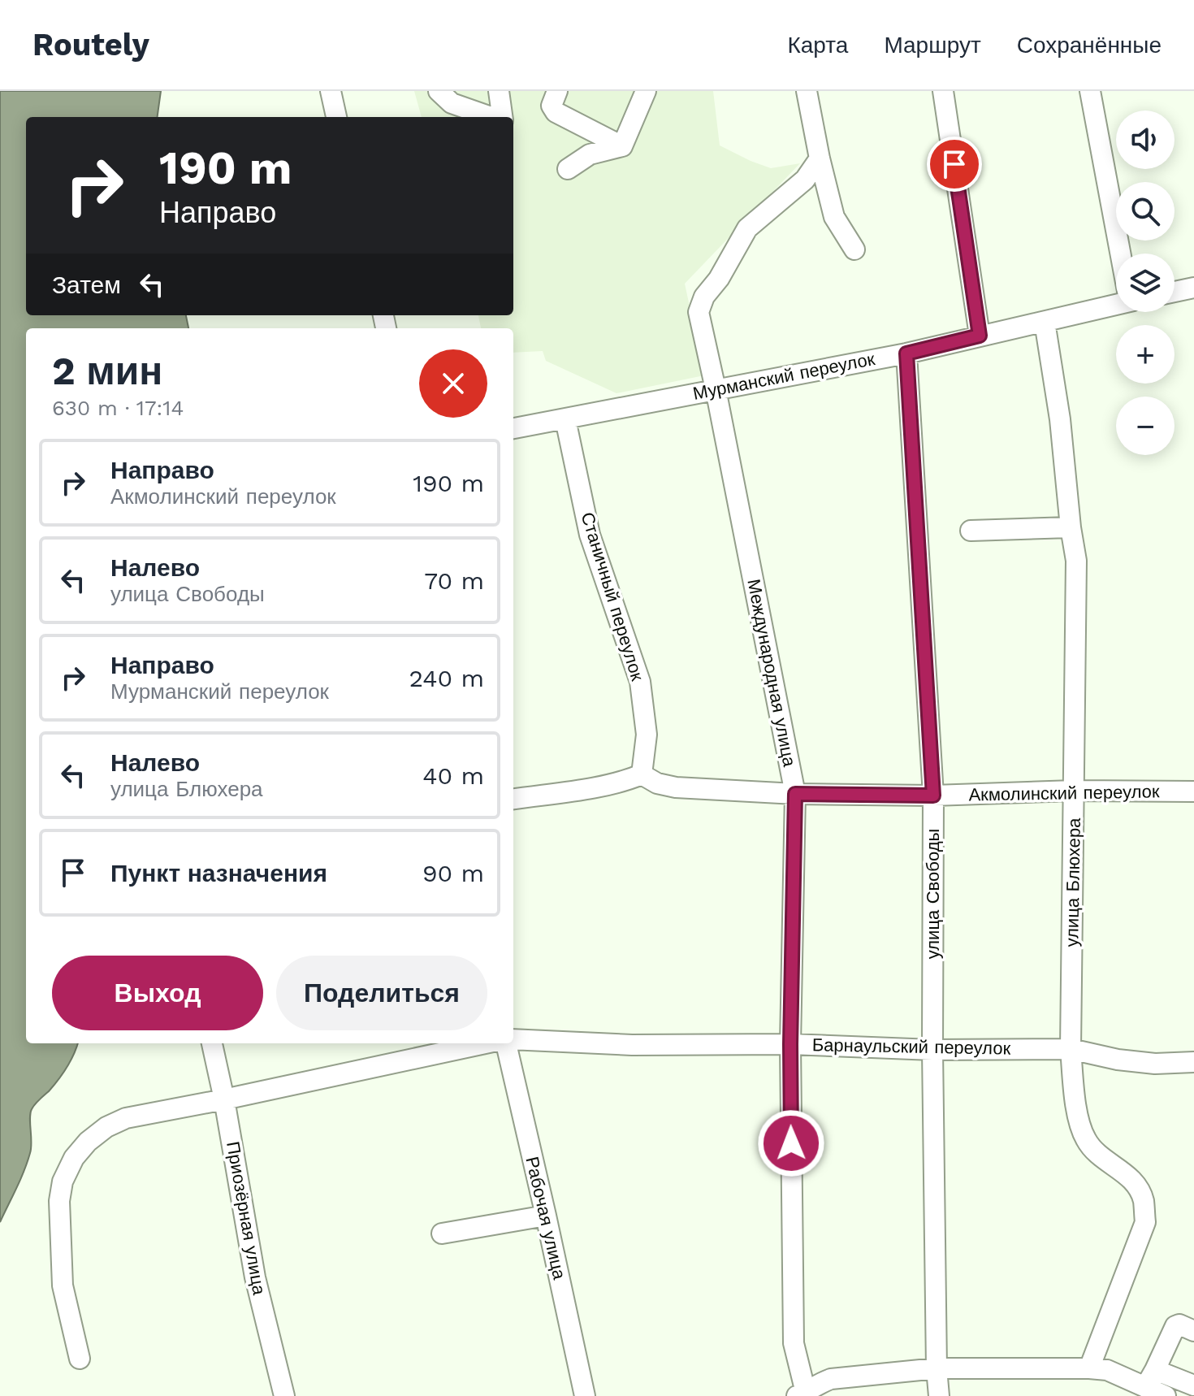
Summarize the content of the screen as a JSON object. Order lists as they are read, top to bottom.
{
  "streets": {
    "street": [
      "Мурманский переулок",
      "Станичный переулок",
      "Международная улица",
      "Акмолинский переулок",
      "улица Блюхера",
      "улица Свободы",
      "Барнаульский переулок",
      "Приозёрная улица",
      "Рабочая улица"
    ]
  },
  "crossings": [
    ["Мурманский переулок", "Станичный переулок"],
    ["Мурманский переулок", "Международная улица"],
    ["Мурманский переулок", "улица Блюхера"],
    ["Мурманский переулок", "улица Свободы"],
    ["Станичный переулок", "Акмолинский переулок"],
    ["Международная улица", "Акмолинский переулок"],
    ["Международная улица", "Барнаульский переулок"],
    ["Акмолинский переулок", "улица Блюхера"],
    ["Акмолинский переулок", "улица Свободы"],
    ["улица Блюхера", "Барнаульский переулок"],
    ["улица Свободы", "Барнаульский переулок"]
  ],
  "page": {
    "header": "Routely",
    "nav": ["Карта", "Маршрут", "Сохранённые"],
    "map_buttons": ["+", "−"],
    "turn": ["190 m", "Направо"],
    "then": "Затем",
    "heading": ["2 мин", "630 m · 17:14"],
    "list": [
      {
        "name": "Направо",
        "note": "Акмолинский переулок",
        "value": "190 m"
      },
      {
        "name": "Налево",
        "note": "улица Свободы",
        "value": "70 m"
      },
      {
        "name": "Направо",
        "note": "Мурманский переулок",
        "value": "240 m"
      },
      {
        "name": "Налево",
        "note": "улица Блюхера",
        "value": "40 m"
      },
      {
        "name": "Пункт назначения",
        "value": "90 m"
      }
    ],
    "buttons": ["Выход", "Поделиться"]
  }
}
